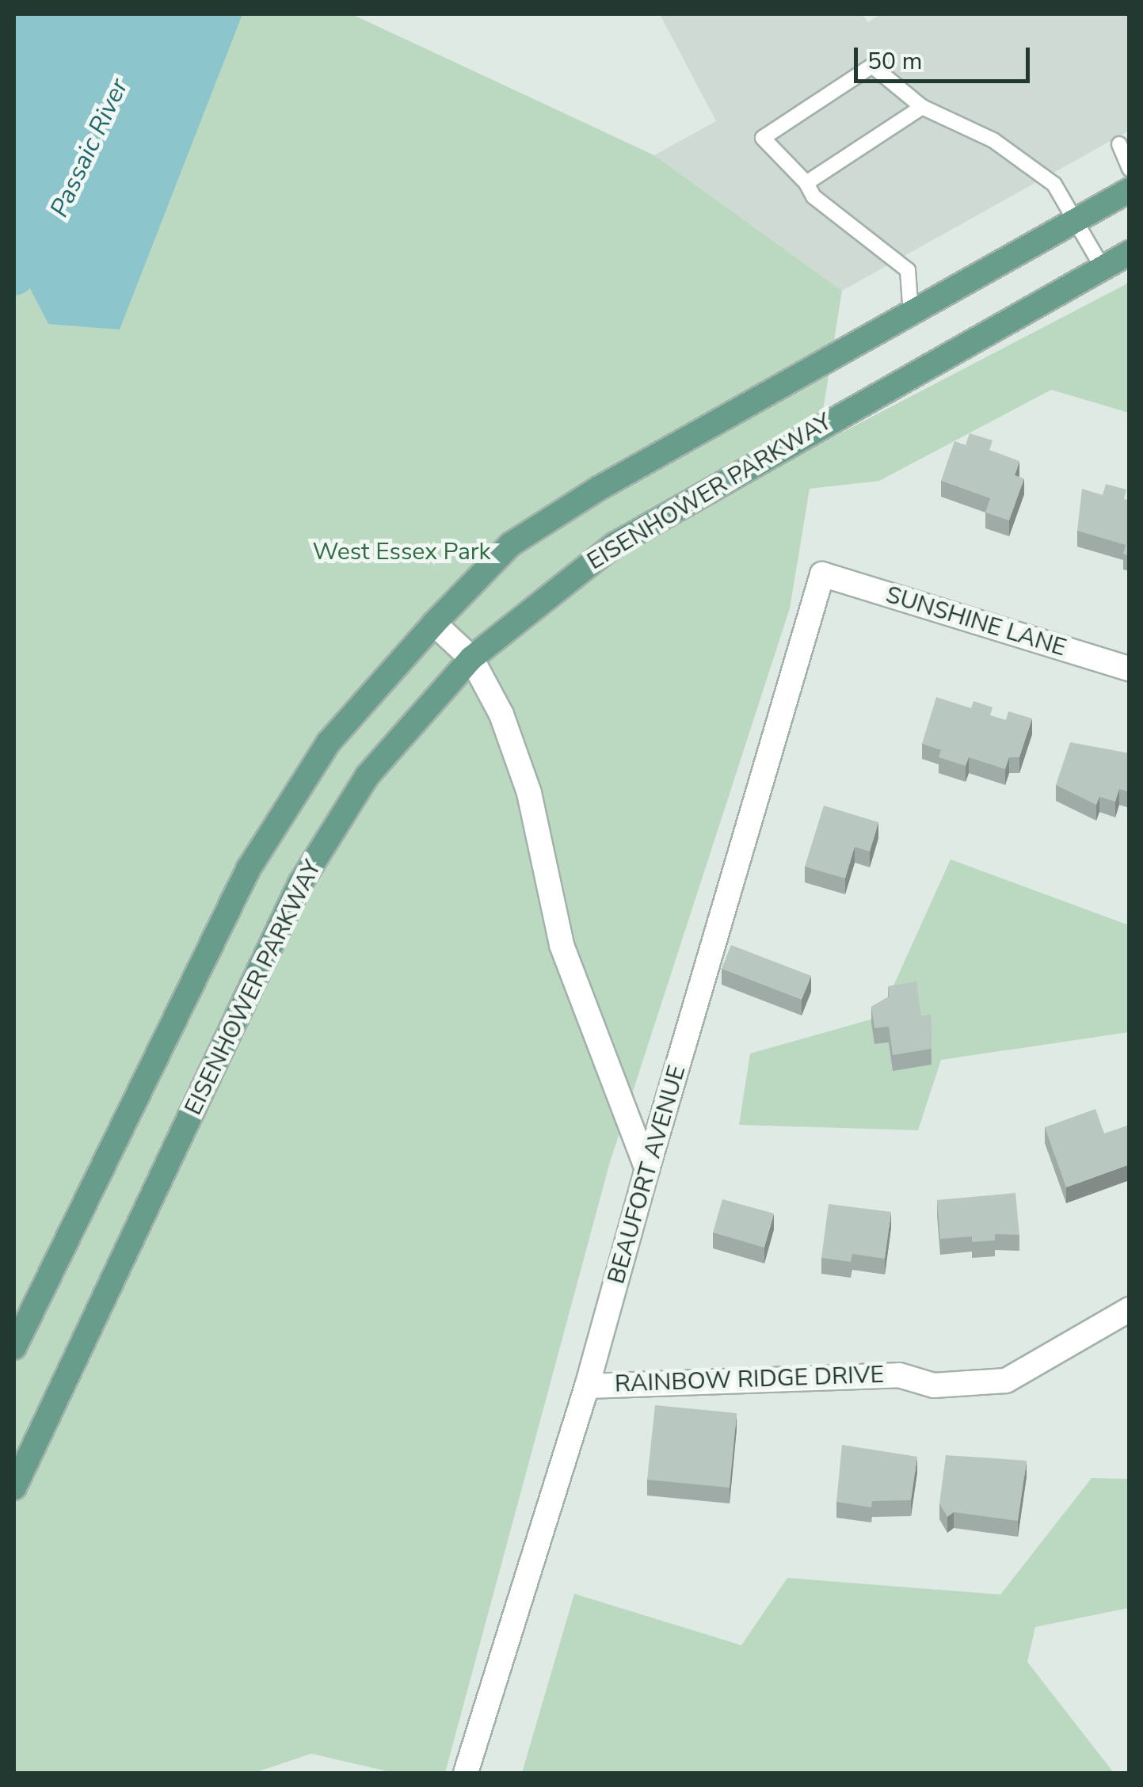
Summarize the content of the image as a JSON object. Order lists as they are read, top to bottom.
{
  "streets": {
    "main road": ["EISENHOWER PARKWAY"],
    "street": ["SUNSHINE LANE", "BEAUFORT AVENUE", "RAINBOW RIDGE DRIVE"]
  },
  "crossings": [
    ["SUNSHINE LANE", "BEAUFORT AVENUE"],
    ["BEAUFORT AVENUE", "RAINBOW RIDGE DRIVE"]
  ],
  "water": ["Passaic River"],
  "parks": ["West Essex Park"],
  "scale_bar": "50 m"
}
